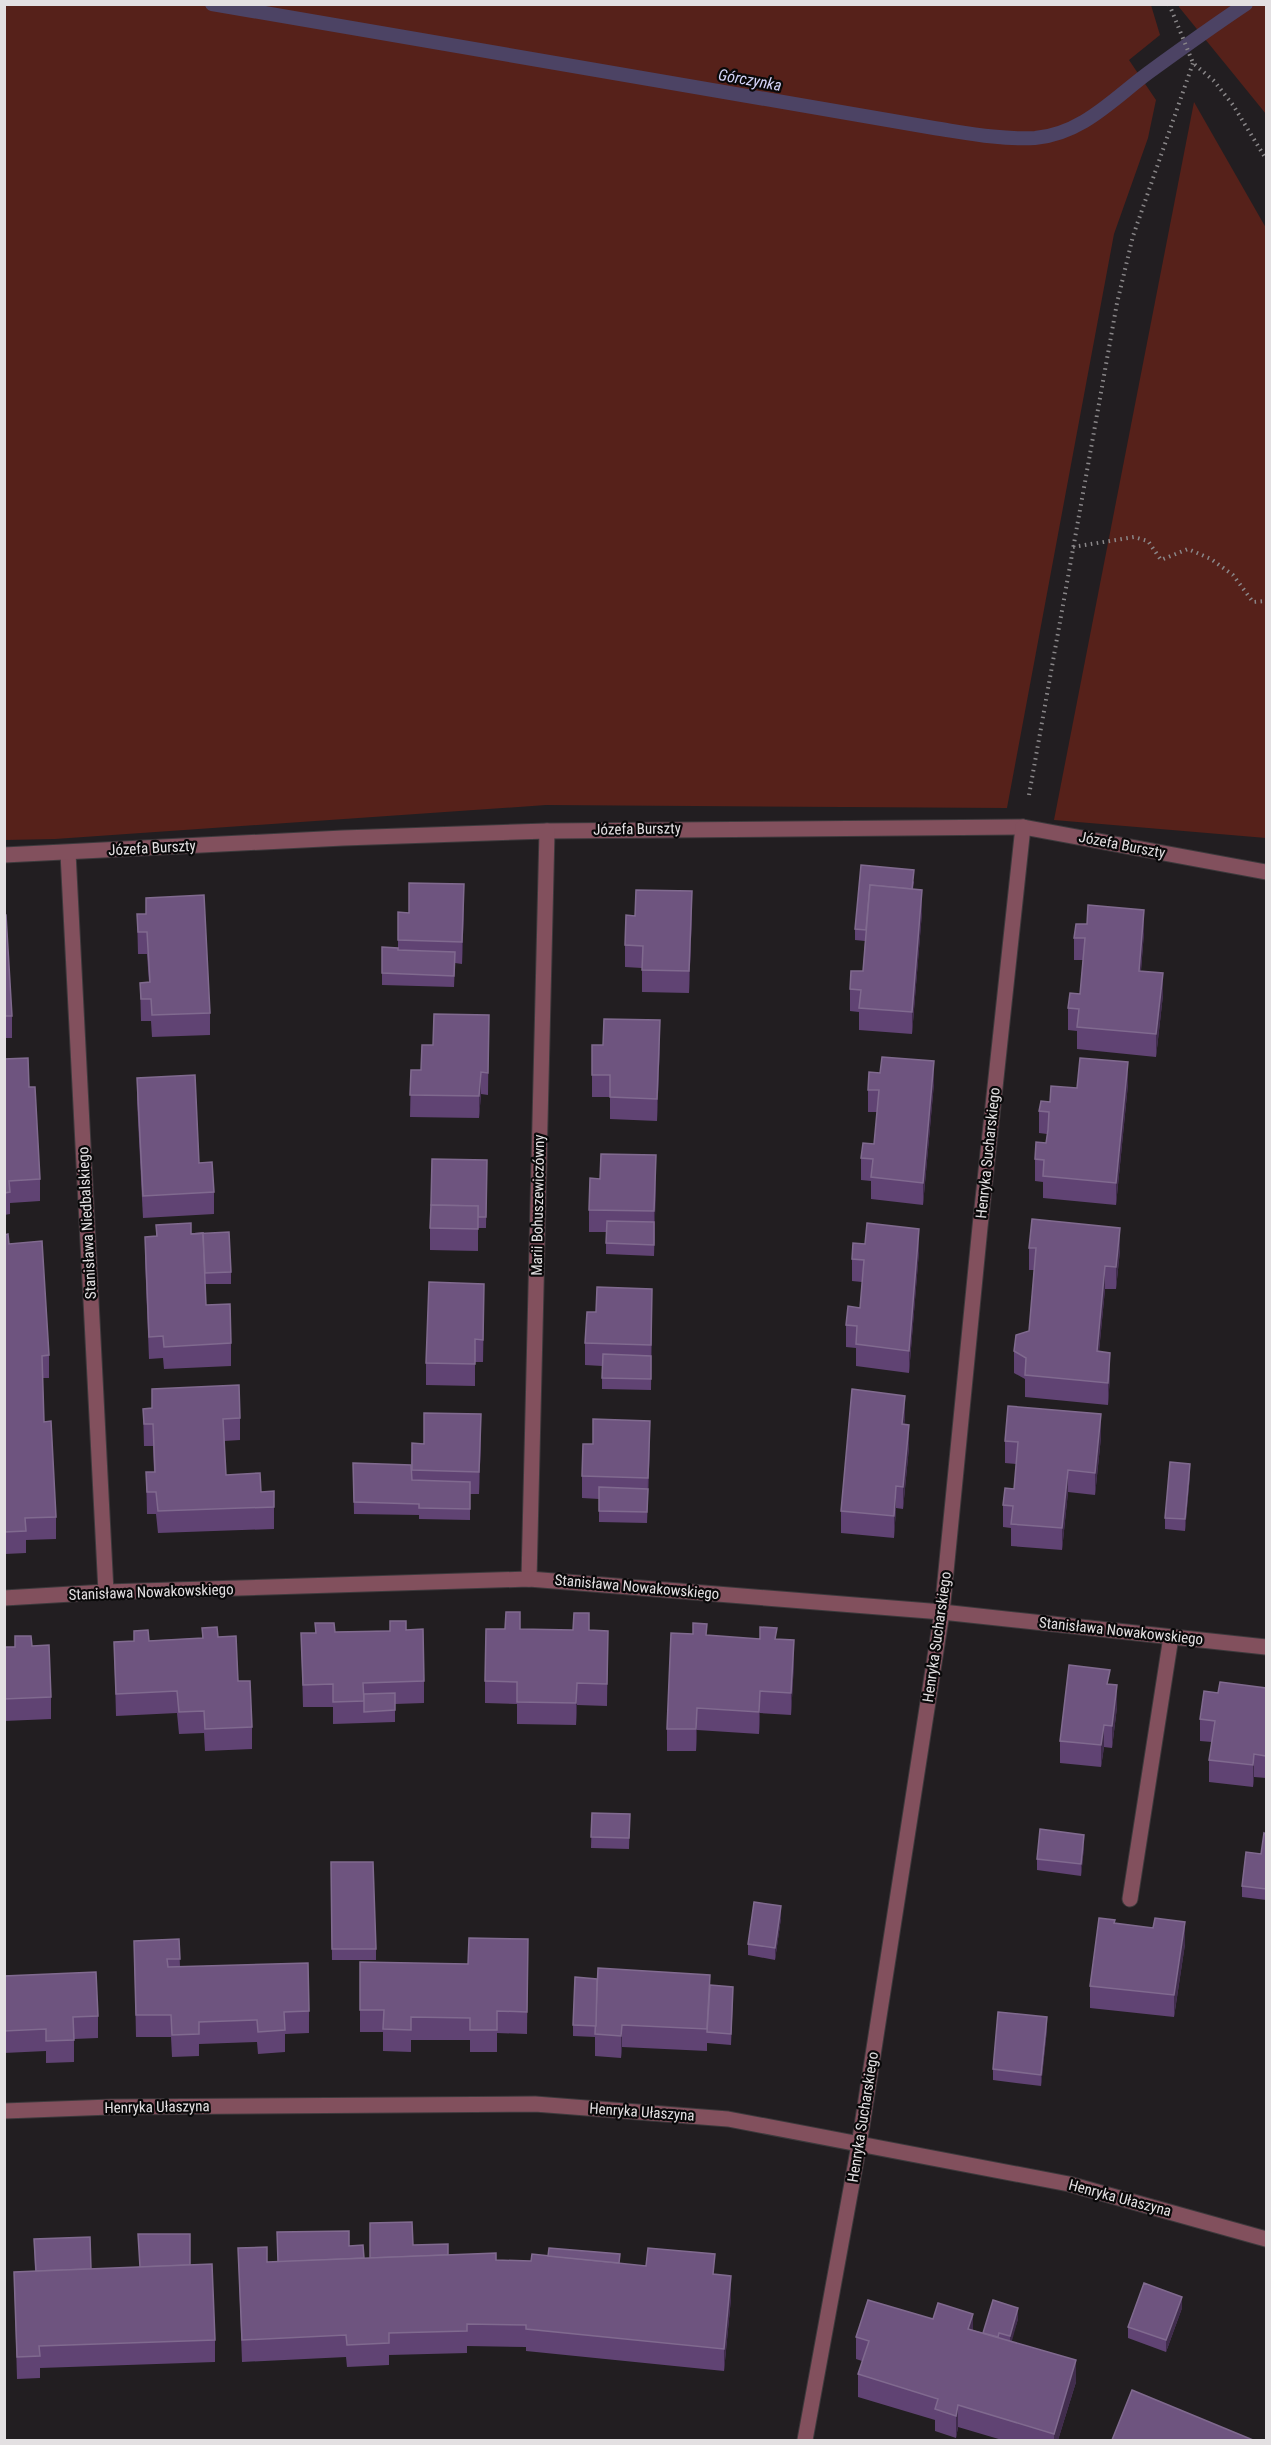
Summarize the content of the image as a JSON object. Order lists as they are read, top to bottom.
{
  "streets": {
    "street": [
      "Józefa Burszty",
      "Henryka Sucharskiego",
      "Marii Bohuszewiczówny",
      "Stanisława Niedbalskiego",
      "Stanisława Nowakowskiego",
      "Henryka Ułaszyna"
    ]
  },
  "crossings": [
    ["Józefa Burszty", "Henryka Sucharskiego"],
    ["Józefa Burszty", "Marii Bohuszewiczówny"],
    ["Józefa Burszty", "Stanisława Niedbalskiego"],
    ["Henryka Sucharskiego", "Stanisława Nowakowskiego"],
    ["Henryka Sucharskiego", "Henryka Ułaszyna"],
    ["Marii Bohuszewiczówny", "Stanisława Nowakowskiego"],
    ["Stanisława Niedbalskiego", "Stanisława Nowakowskiego"]
  ],
  "water": ["Górczynka"]
}
